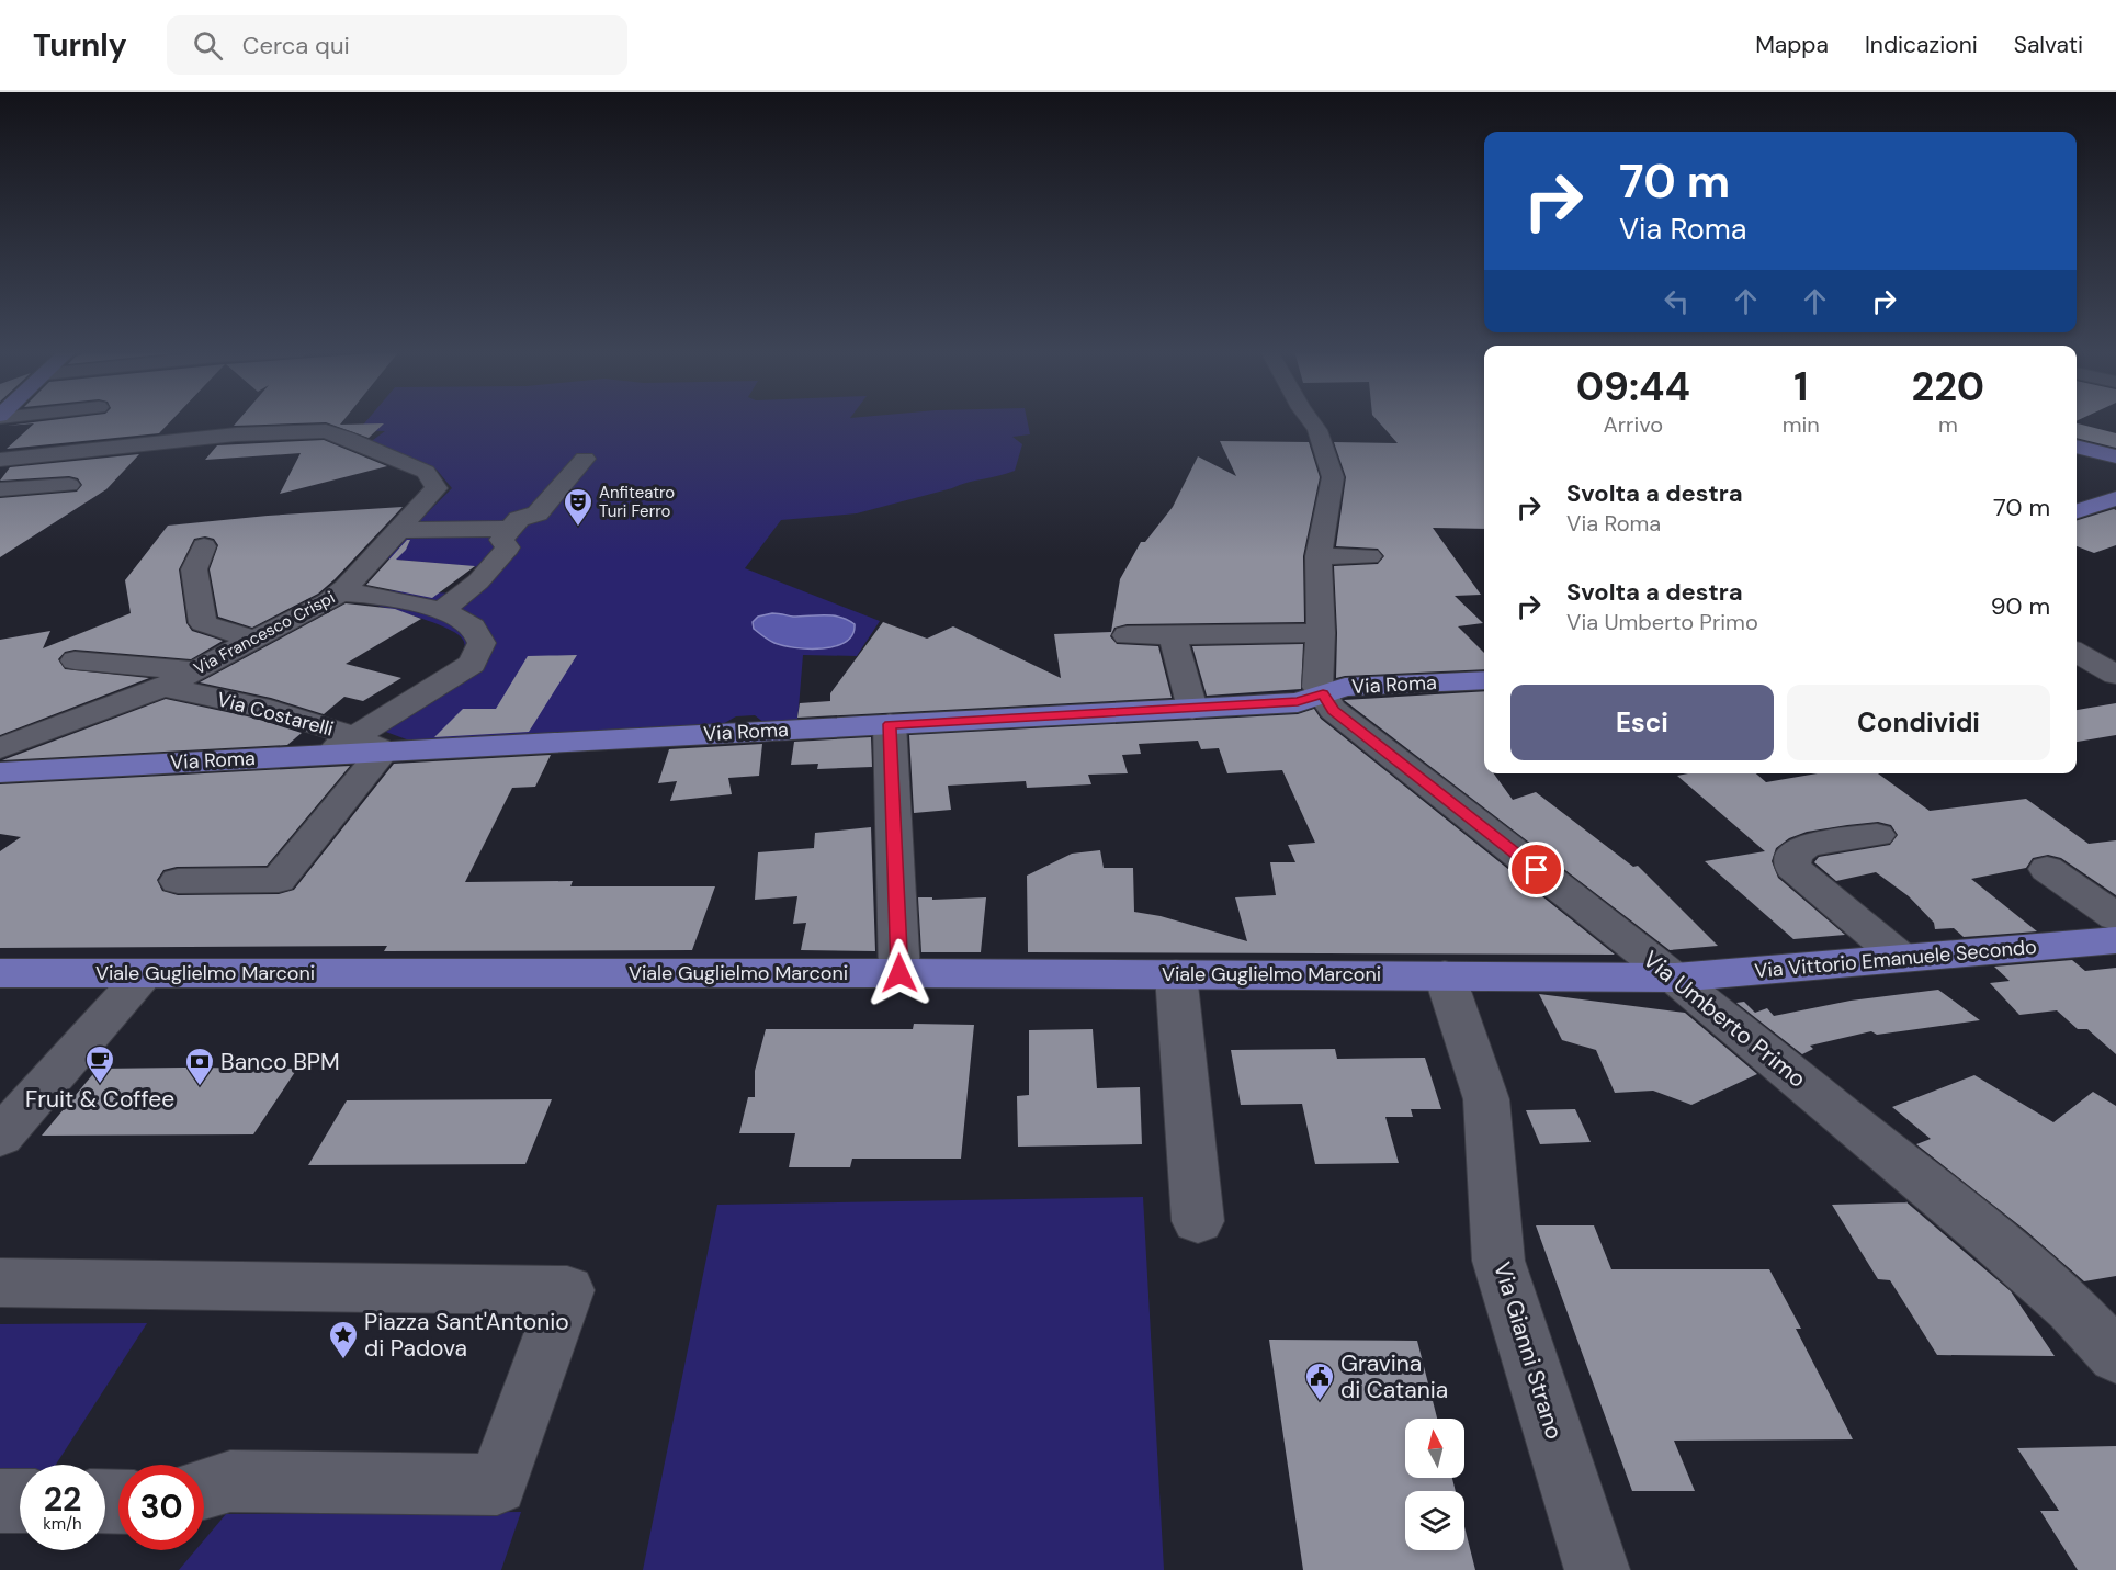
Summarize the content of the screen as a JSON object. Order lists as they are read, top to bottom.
{
  "streets": {
    "main road": ["Via Roma", "Via Vittorio Emanuele Secondo", "Viale Guglielmo Marconi"],
    "street": [
      "Via Francesco Crispi",
      "Via Costarelli",
      "Via Umberto Primo",
      "Via Gianni Strano"
    ]
  },
  "crossings": [
    ["Via Francesco Crispi", "Via Costarelli"],
    ["Via Roma", "Via Costarelli"],
    ["Via Roma", "Via Umberto Primo"],
    ["Via Vittorio Emanuele Secondo", "Viale Guglielmo Marconi"],
    ["Via Vittorio Emanuele Secondo", "Via Umberto Primo"],
    ["Viale Guglielmo Marconi", "Via Umberto Primo"],
    ["Viale Guglielmo Marconi", "Via Gianni Strano"]
  ],
  "places": {
    "theatre": ["Anfiteatro Turi Ferro"],
    "cafe": ["Fruit & Coffee"],
    "bank": ["Banco BPM"],
    "place": ["Piazza Sant'Antonio di Padova"],
    "public building": ["Gravina di Catania"]
  },
  "north": "top",
  "page": {
    "header": "Turnly",
    "search": "Cerca qui",
    "nav": ["Mappa", "Indicazioni", "Salvati"],
    "turn": ["70 m", "Via Roma"],
    "eta": [
      "09:44",
      "Arrivo",
      "1",
      "min",
      "220",
      "m"
    ],
    "list": [
      {
        "name": "Svolta a destra",
        "note": "Via Roma",
        "value": "70 m"
      },
      {
        "name": "Svolta a destra",
        "note": "Via Umberto Primo",
        "value": "90 m"
      }
    ],
    "buttons": ["Esci", "Condividi"],
    "speed": "22 km/h",
    "limit": "30"
  }
}
